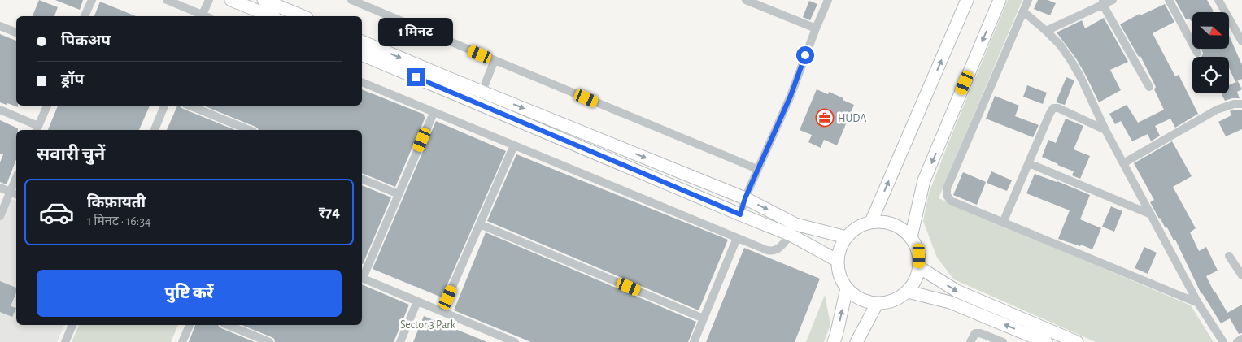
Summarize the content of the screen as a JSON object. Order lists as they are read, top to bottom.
{
  "parks": ["Sector 3 Park"],
  "places": {
    "office": ["HUDA"]
  },
  "north": "right",
  "page": {
    "banner": ["पिकअप", "ड्रॉप"],
    "bubble": "1 मिनट",
    "heading": "सवारी चुनें",
    "list": [
      {
        "name": "किफ़ायती",
        "note": "1 मिनट · 16:34",
        "value": "₹74"
      }
    ],
    "buttons": "पुष्टि करें"
  }
}
